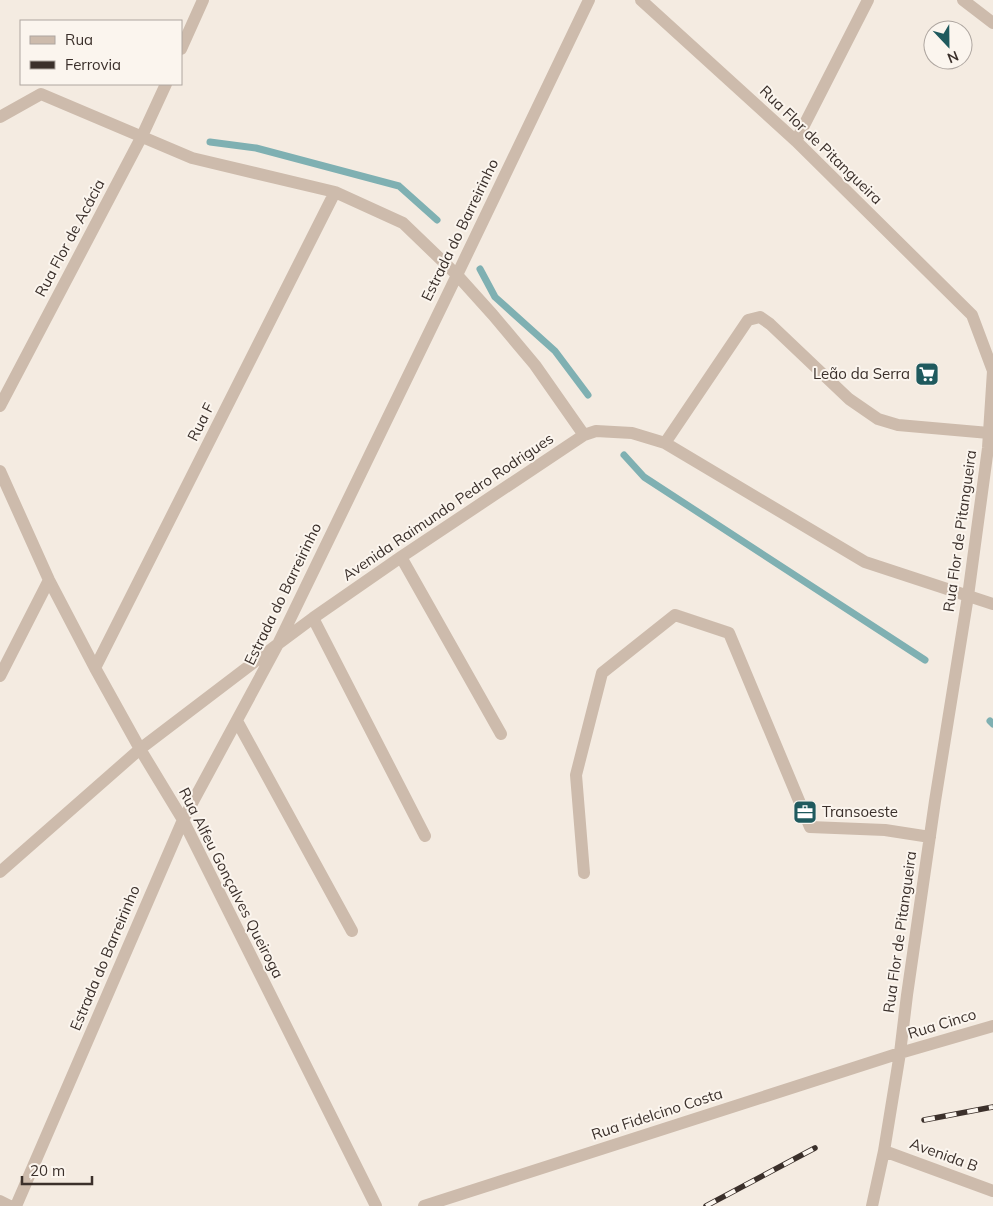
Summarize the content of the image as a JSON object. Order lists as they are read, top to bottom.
{
  "streets": {
    "street": [
      "Rua Flor de Pitangueira",
      "Estrada do Barreirinho",
      "Rua Flor de Acácia",
      "Rua F",
      "Avenida Raimundo Pedro Rodrigues",
      "Rua Alfeu Gonçalves Queiroga",
      "Rua Cinco",
      "Rua Fidelcino Costa",
      "Avenida B"
    ]
  },
  "crossings": [
    ["Rua Flor de Pitangueira", "Avenida Raimundo Pedro Rodrigues"],
    ["Rua Flor de Pitangueira", "Rua Cinco"],
    ["Rua Flor de Pitangueira", "Rua Fidelcino Costa"],
    ["Rua Flor de Pitangueira", "Avenida B"],
    ["Estrada do Barreirinho", "Avenida Raimundo Pedro Rodrigues"],
    ["Estrada do Barreirinho", "Rua Alfeu Gonçalves Queiroga"],
    ["Rua F", "Rua Alfeu Gonçalves Queiroga"],
    ["Avenida Raimundo Pedro Rodrigues", "Rua Alfeu Gonçalves Queiroga"],
    ["Rua Cinco", "Rua Fidelcino Costa"]
  ],
  "places": {
    "supermarket": ["Leão da Serra"],
    "office": ["Transoeste"]
  },
  "legend": ["Rua", "Ferrovia"],
  "scale_bar": "20 m",
  "north": "bottom"
}
